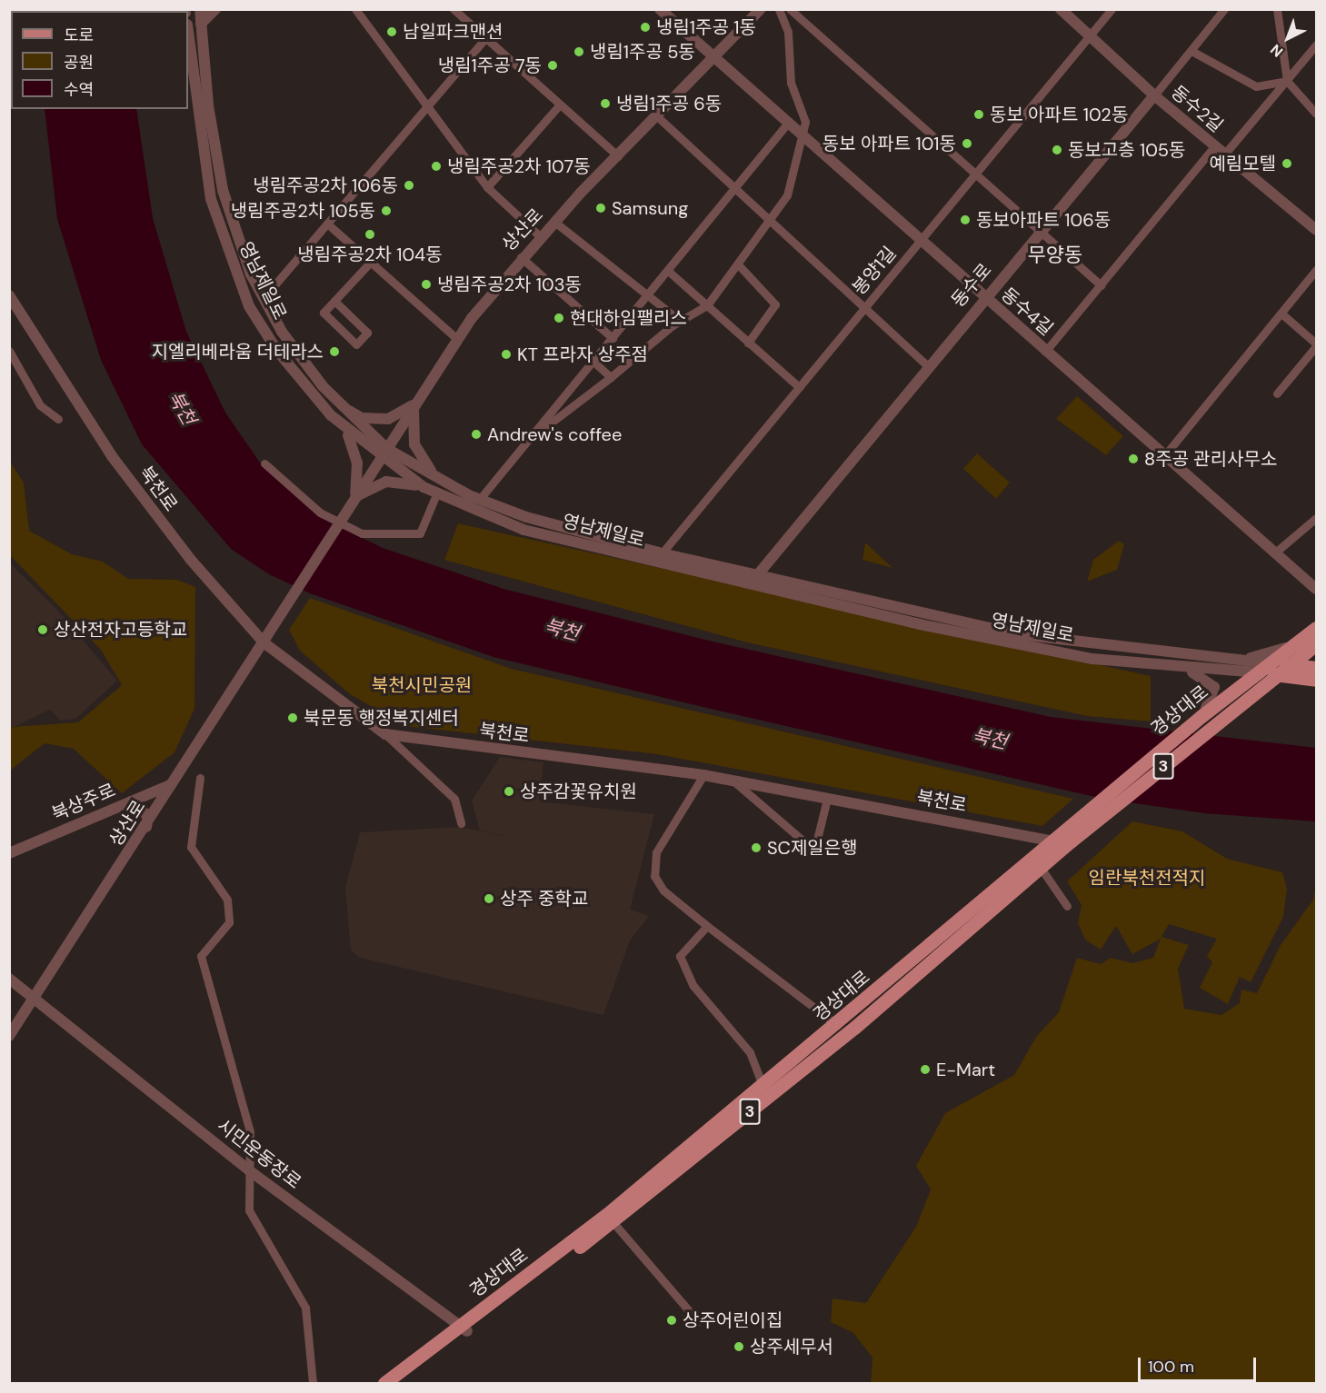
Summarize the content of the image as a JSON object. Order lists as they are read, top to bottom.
{
  "streets": {
    "main road": ["영남제일로", "경상대로", "3"],
    "street": [
      "동수2길",
      "상산로",
      "봉양1길",
      "동수로",
      "동수4길",
      "북천로",
      "북상주로",
      "시민운동장로"
    ]
  },
  "crossings": [
    ["동수2길", "봉양1길"],
    ["동수2길", "동수로"],
    ["상산로", "영남제일로"],
    ["상산로", "동수4길"],
    ["상산로", "북천로"],
    ["상산로", "북상주로"],
    ["상산로", "시민운동장로"],
    ["봉양1길", "영남제일로"],
    ["봉양1길", "동수4길"],
    ["영남제일로", "동수로"],
    ["영남제일로", "경상대로"],
    ["동수로", "동수4길"],
    ["북천로", "경상대로"],
    ["경상대로", "시민운동장로"]
  ],
  "districts": ["무양동"],
  "water": ["북천"],
  "parks": ["북천시민공원", "임란북천전적지"],
  "places": [
    "냉림1주공 1동",
    "남일파크맨션",
    "냉림1주공 5동",
    "냉림1주공 7동",
    "냉림1주공 6동",
    "동보 아파트 102동",
    "동보 아파트 101동",
    "동보고층 105동",
    "예림모텔",
    "냉림주공2차 107동",
    "냉림주공2차 106동",
    "Samsung",
    "냉림주공2차 105동",
    "동보아파트 106동",
    "냉림주공2차 104동",
    "냉림주공2차 103동",
    "현대하임팰리스",
    "지엘리베라움 더테라스",
    "KT 프라자 상주점",
    "Andrew's coffee",
    "8주공 관리사무소",
    "상산전자고등학교",
    "북문동 행정복지센터",
    "상주감꽃유치원",
    "SC제일은행",
    "상주 중학교",
    "E-Mart",
    "상주어린이집",
    "상주세무서"
  ],
  "legend": ["도로", "공원", "수역"],
  "scale_bar": "100 m",
  "north": "bottom left"
}
